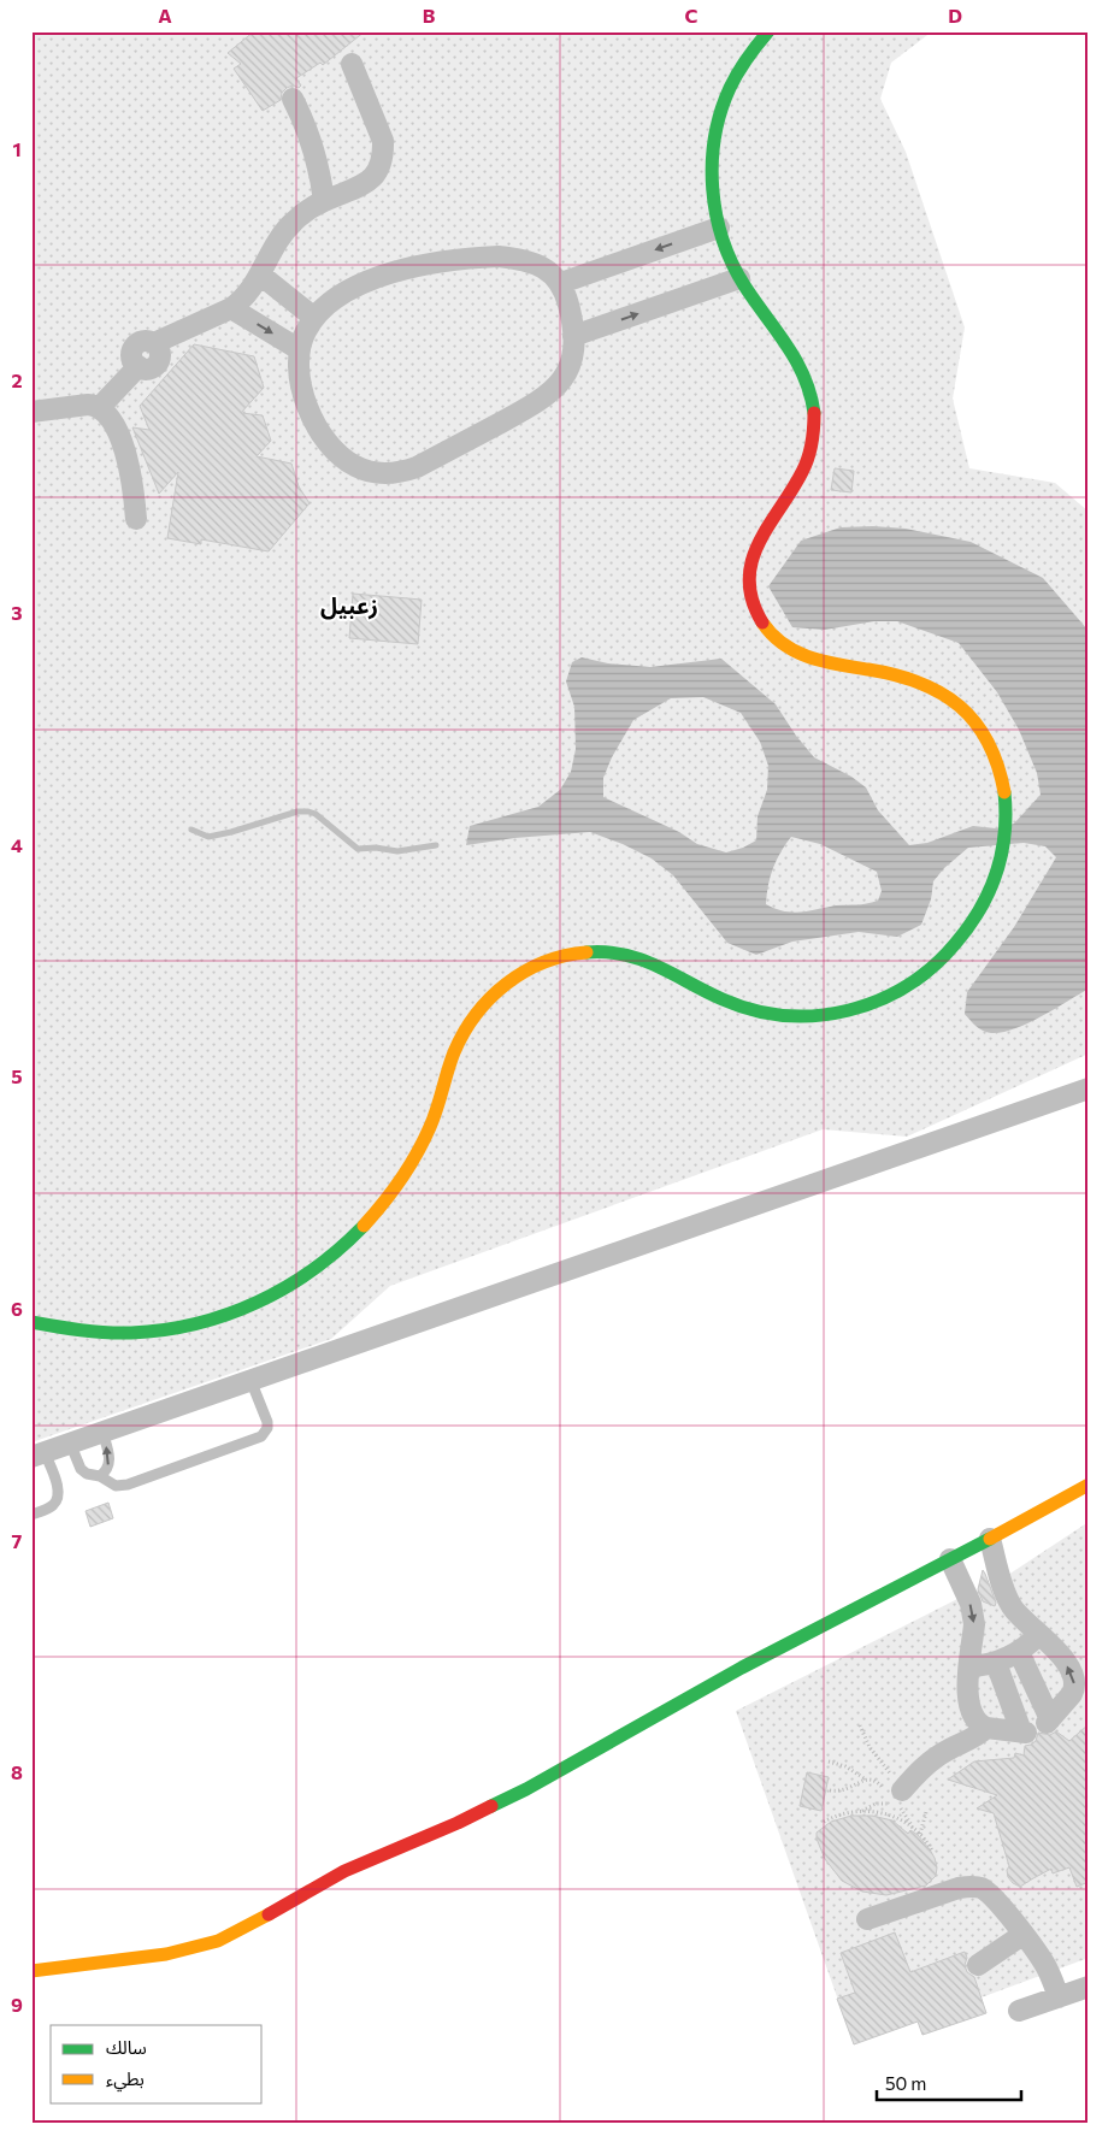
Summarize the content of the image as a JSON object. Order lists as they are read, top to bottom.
{
  "districts": ["زعبيل"],
  "legend": ["سالك", "بطيء"],
  "scale_bar": "50 m",
  "grid": {
    "columns": [
      "A",
      "B",
      "C",
      "D"
    ],
    "rows": [
      "1",
      "2",
      "3",
      "4",
      "5",
      "6",
      "7",
      "8",
      "9"
    ]
  }
}
